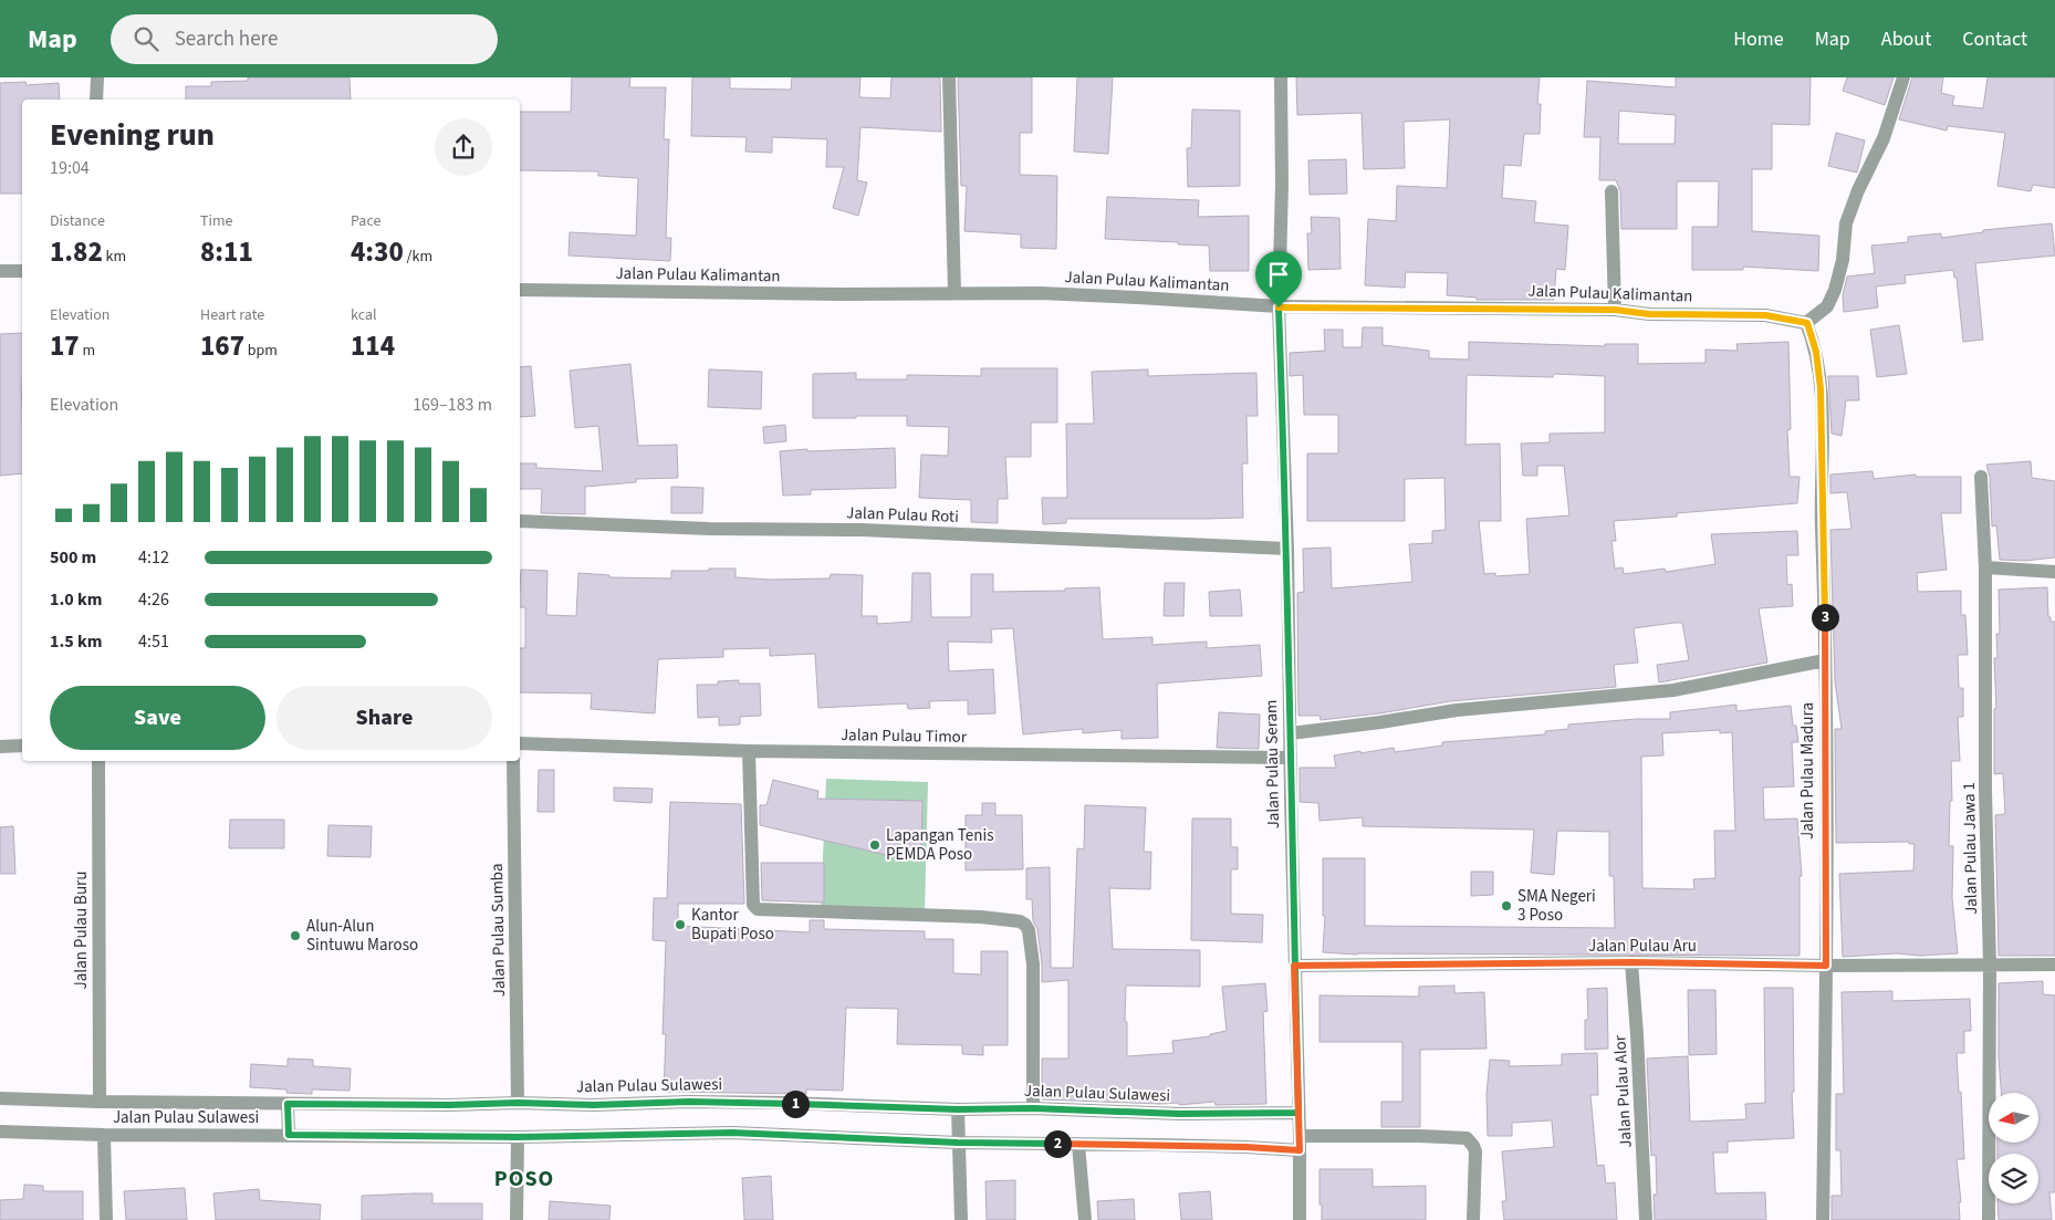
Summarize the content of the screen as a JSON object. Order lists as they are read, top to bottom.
{
  "streets": {
    "street": [
      "Jalan Pulau Kalimantan",
      "Jalan Pulau Roti",
      "Jalan Pulau Timor",
      "Jalan Pulau Seram",
      "Jalan Pulau Madura",
      "Jalan Pulau Jawa 1",
      "Jalan Pulau Buru",
      "Jalan Pulau Sumba",
      "Jalan Pulau Aru",
      "Jalan Pulau Sulawesi",
      "Jalan Pulau Alor"
    ]
  },
  "crossings": [
    ["Jalan Pulau Kalimantan", "Jalan Pulau Seram"],
    ["Jalan Pulau Kalimantan", "Jalan Pulau Madura"],
    ["Jalan Pulau Roti", "Jalan Pulau Seram"],
    ["Jalan Pulau Timor", "Jalan Pulau Seram"],
    ["Jalan Pulau Seram", "Jalan Pulau Aru"],
    ["Jalan Pulau Seram", "Jalan Pulau Sulawesi"],
    ["Jalan Pulau Madura", "Jalan Pulau Aru"],
    ["Jalan Pulau Jawa 1", "Jalan Pulau Aru"],
    ["Jalan Pulau Buru", "Jalan Pulau Sulawesi"],
    ["Jalan Pulau Sumba", "Jalan Pulau Sulawesi"],
    ["Jalan Pulau Aru", "Jalan Pulau Alor"]
  ],
  "districts": ["POSO"],
  "places": [
    "Lapangan Tenis PEMDA Poso",
    "SMA Negeri 3 Poso",
    "Kantor Bupati Poso",
    "Alun-Alun Sintuwu Maroso"
  ],
  "north": "left",
  "page": {
    "header": "Map",
    "search": "Search here",
    "nav": [
      "Home",
      "Map",
      "About",
      "Contact"
    ],
    "heading": ["Evening run", "19:04"],
    "stats": [
      ["Distance", "1.82 km"],
      ["Time", "8:11"],
      ["Pace", "4:30 /km"],
      ["Elevation", "17 m"],
      ["Heart rate", "167 bpm"],
      ["kcal", "114"]
    ],
    "chart": ["Elevation", "169–183 m"],
    "list": [
      {
        "name": "500 m",
        "note": "4:12"
      },
      {
        "name": "1.0 km",
        "note": "4:26"
      },
      {
        "name": "1.5 km",
        "note": "4:51"
      }
    ],
    "pins": ["3", "1", "2"],
    "buttons": ["Save", "Share"]
  }
}
